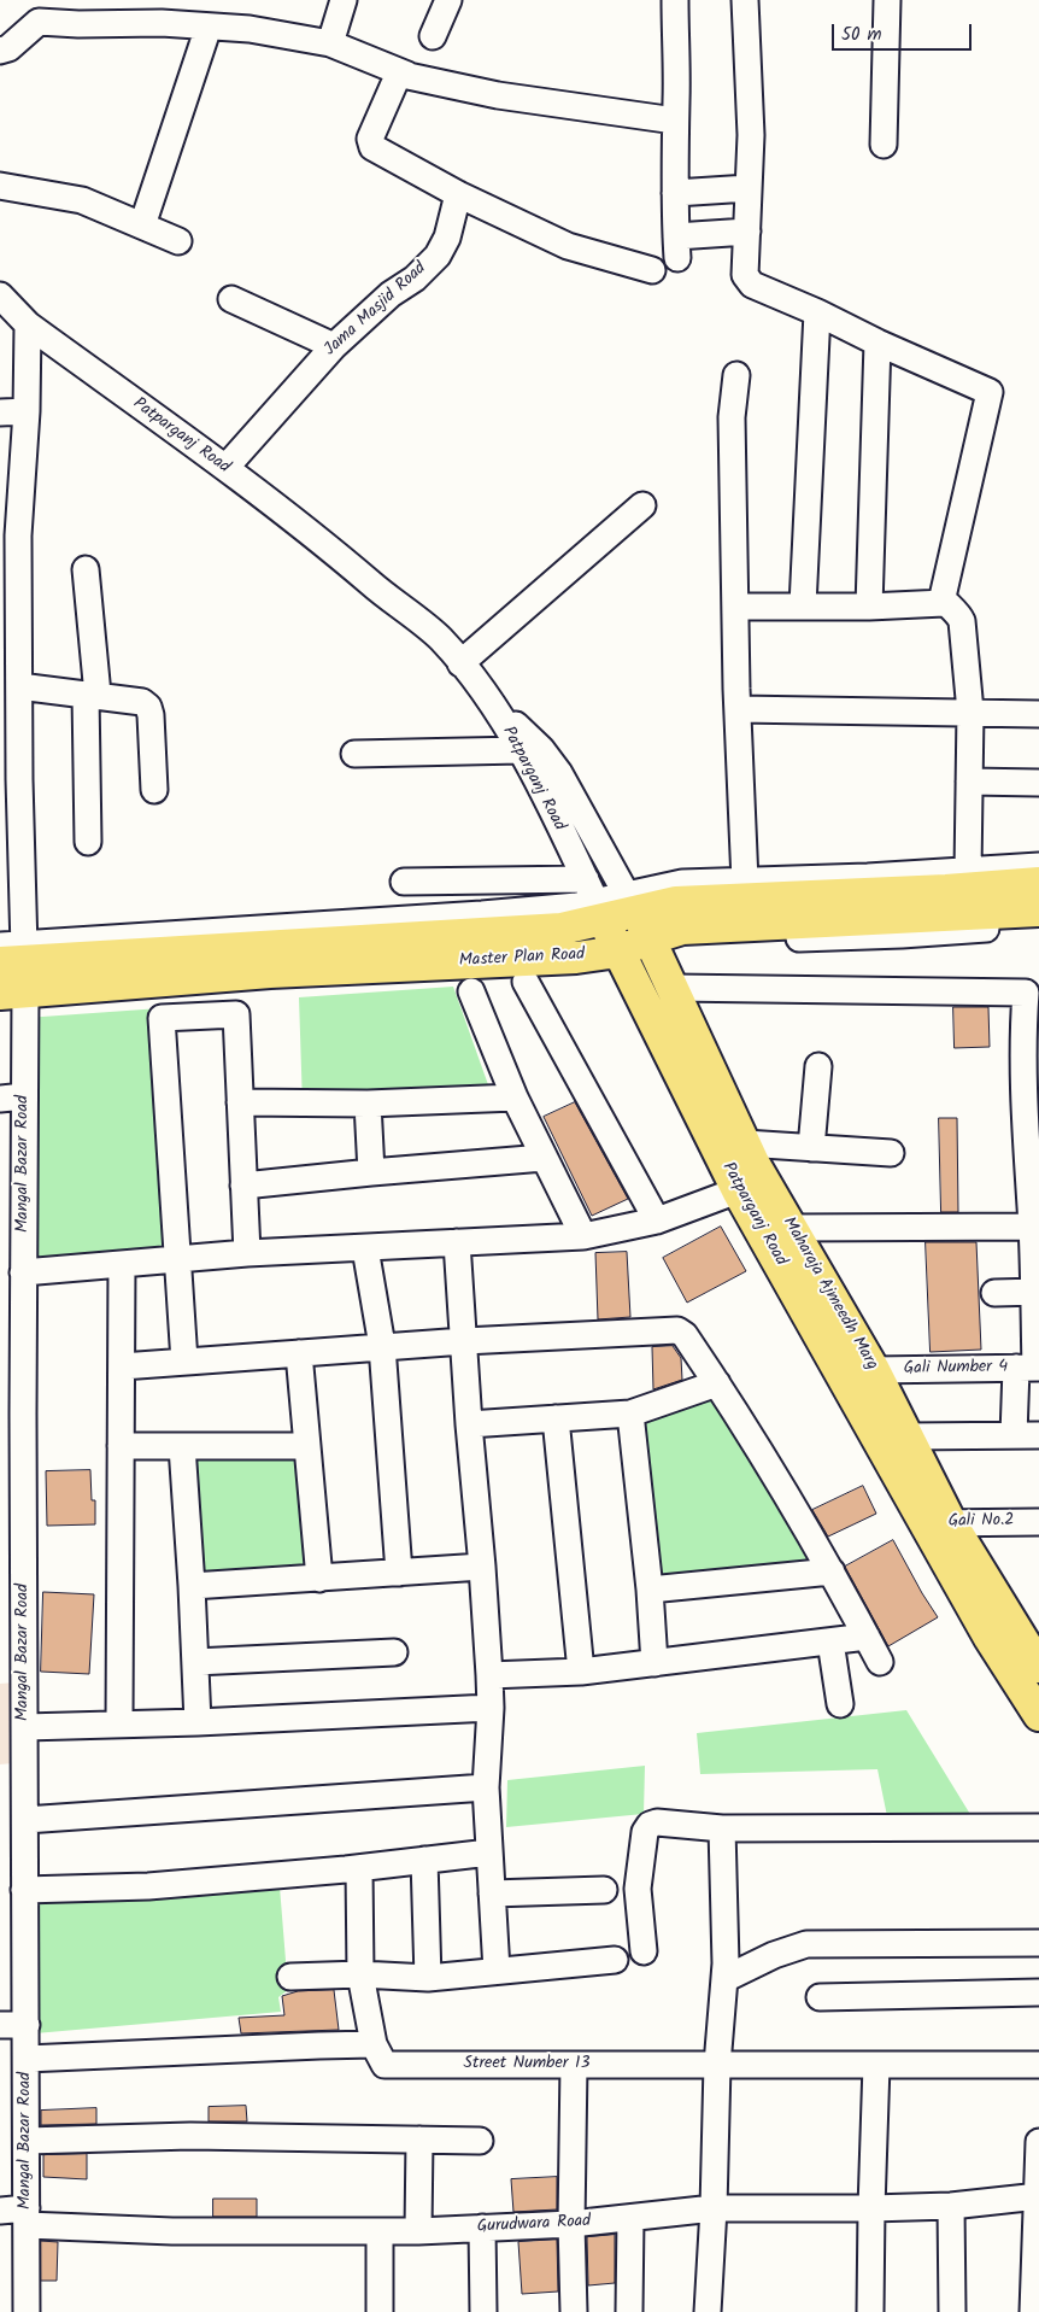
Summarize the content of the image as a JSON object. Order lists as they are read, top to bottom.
{
  "streets": {
    "main road": ["Patparganj Road", "Master Plan Road", "Maharaja Ajmeedh Marg"],
    "street": [
      "Jama Masjid Road",
      "Mangal Bazar Road",
      "Gali Number 4",
      "Gali No.2",
      "Street Number 13",
      "Gurudwara Road"
    ]
  },
  "crossings": [
    ["Jama Masjid Road", "Patparganj Road"],
    ["Patparganj Road", "Master Plan Road"],
    ["Patparganj Road", "Mangal Bazar Road"],
    ["Patparganj Road", "Maharaja Ajmeedh Marg"],
    ["Patparganj Road", "Gali No.2"],
    ["Master Plan Road", "Mangal Bazar Road"],
    ["Master Plan Road", "Maharaja Ajmeedh Marg"],
    ["Mangal Bazar Road", "Gurudwara Road"],
    ["Maharaja Ajmeedh Marg", "Gali Number 4"],
    ["Maharaja Ajmeedh Marg", "Gali No.2"]
  ],
  "scale_bar": "50 m"
}
